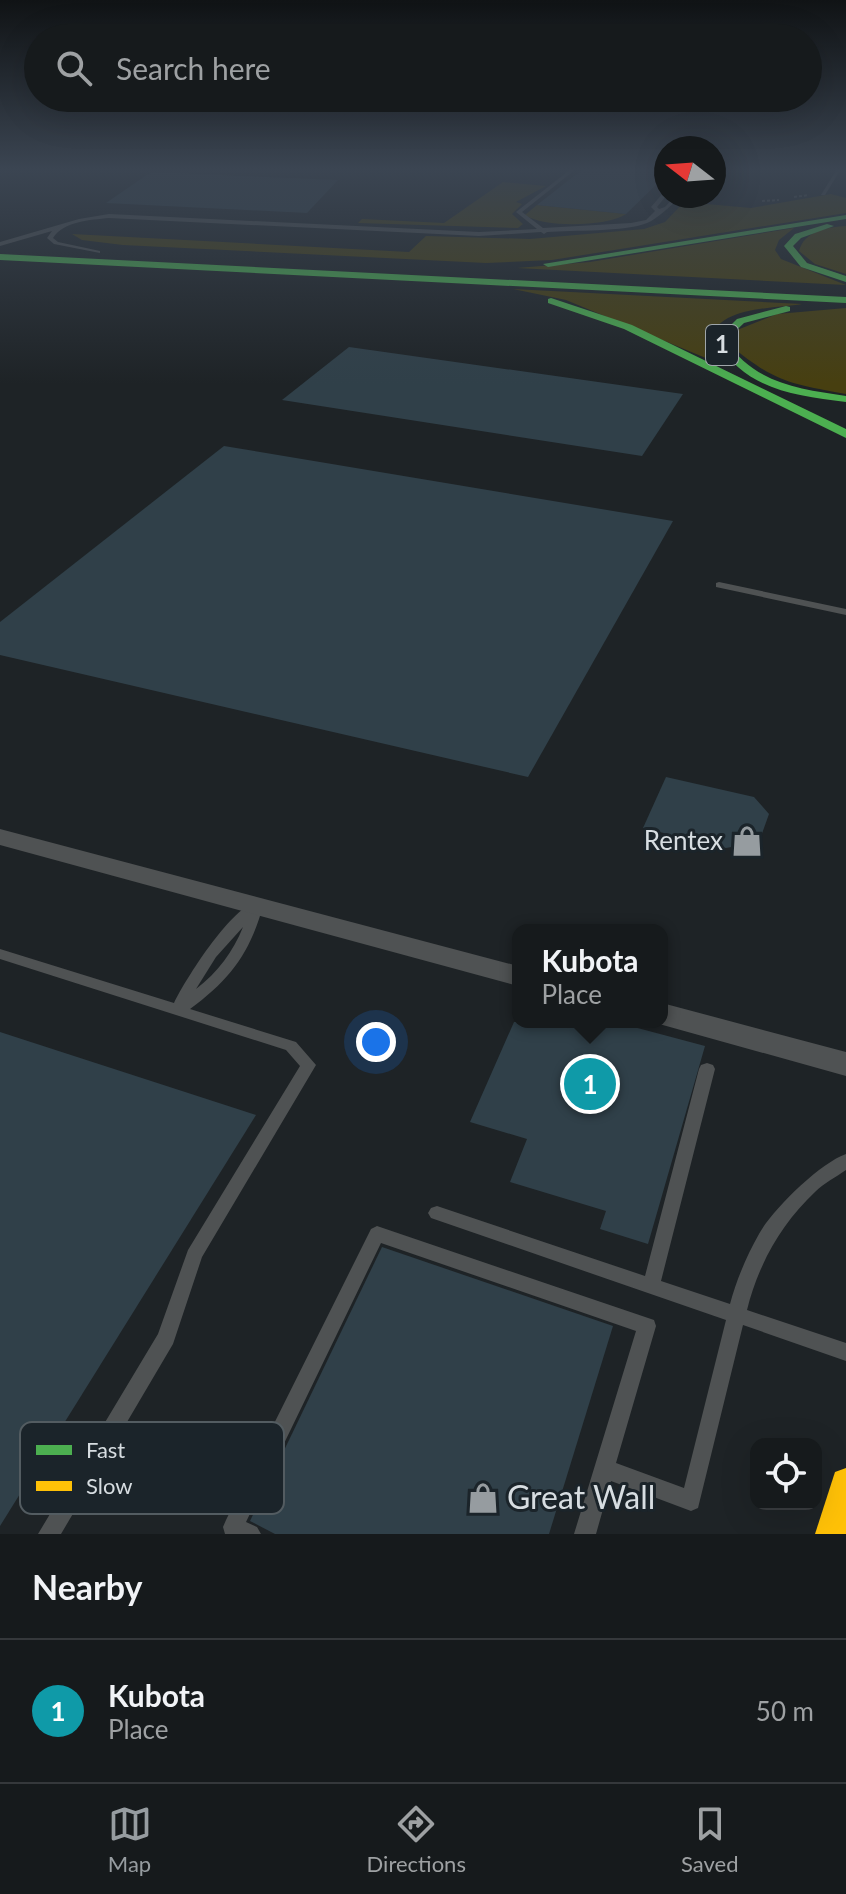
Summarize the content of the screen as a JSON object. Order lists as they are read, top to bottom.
{
  "streets": {
    "highway": ["1"]
  },
  "places": {
    "shop": ["Rentex", "Great Wall"]
  },
  "legend": ["Fast", "Slow"],
  "north": "left",
  "page": {
    "search": "Search here",
    "popup": ["Kubota", "Place"],
    "pins": "1",
    "heading": "Nearby",
    "list": [
      {
        "mark": "1",
        "name": "Kubota",
        "note": "Place",
        "value": "50 m"
      }
    ],
    "nav": ["Map", "Directions", "Saved"]
  }
}
